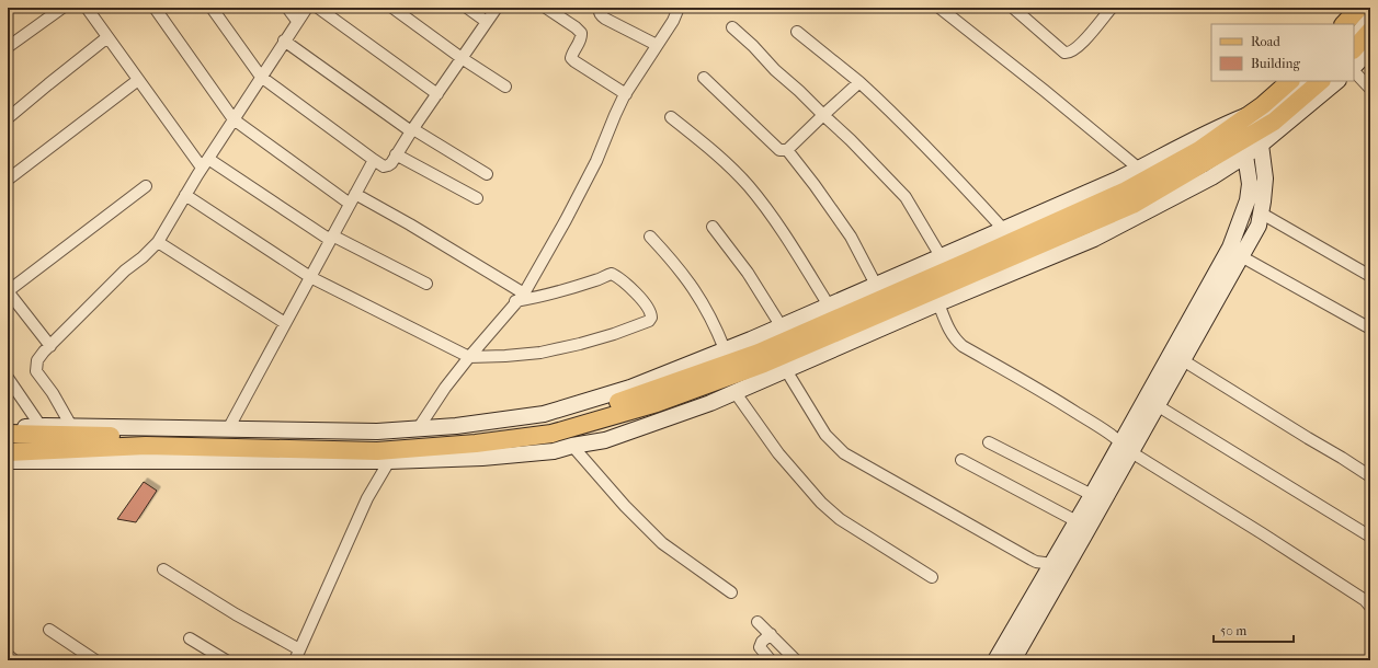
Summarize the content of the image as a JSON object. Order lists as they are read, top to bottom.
{
  "legend": ["Road", "Building"],
  "scale_bar": "50 m"
}
